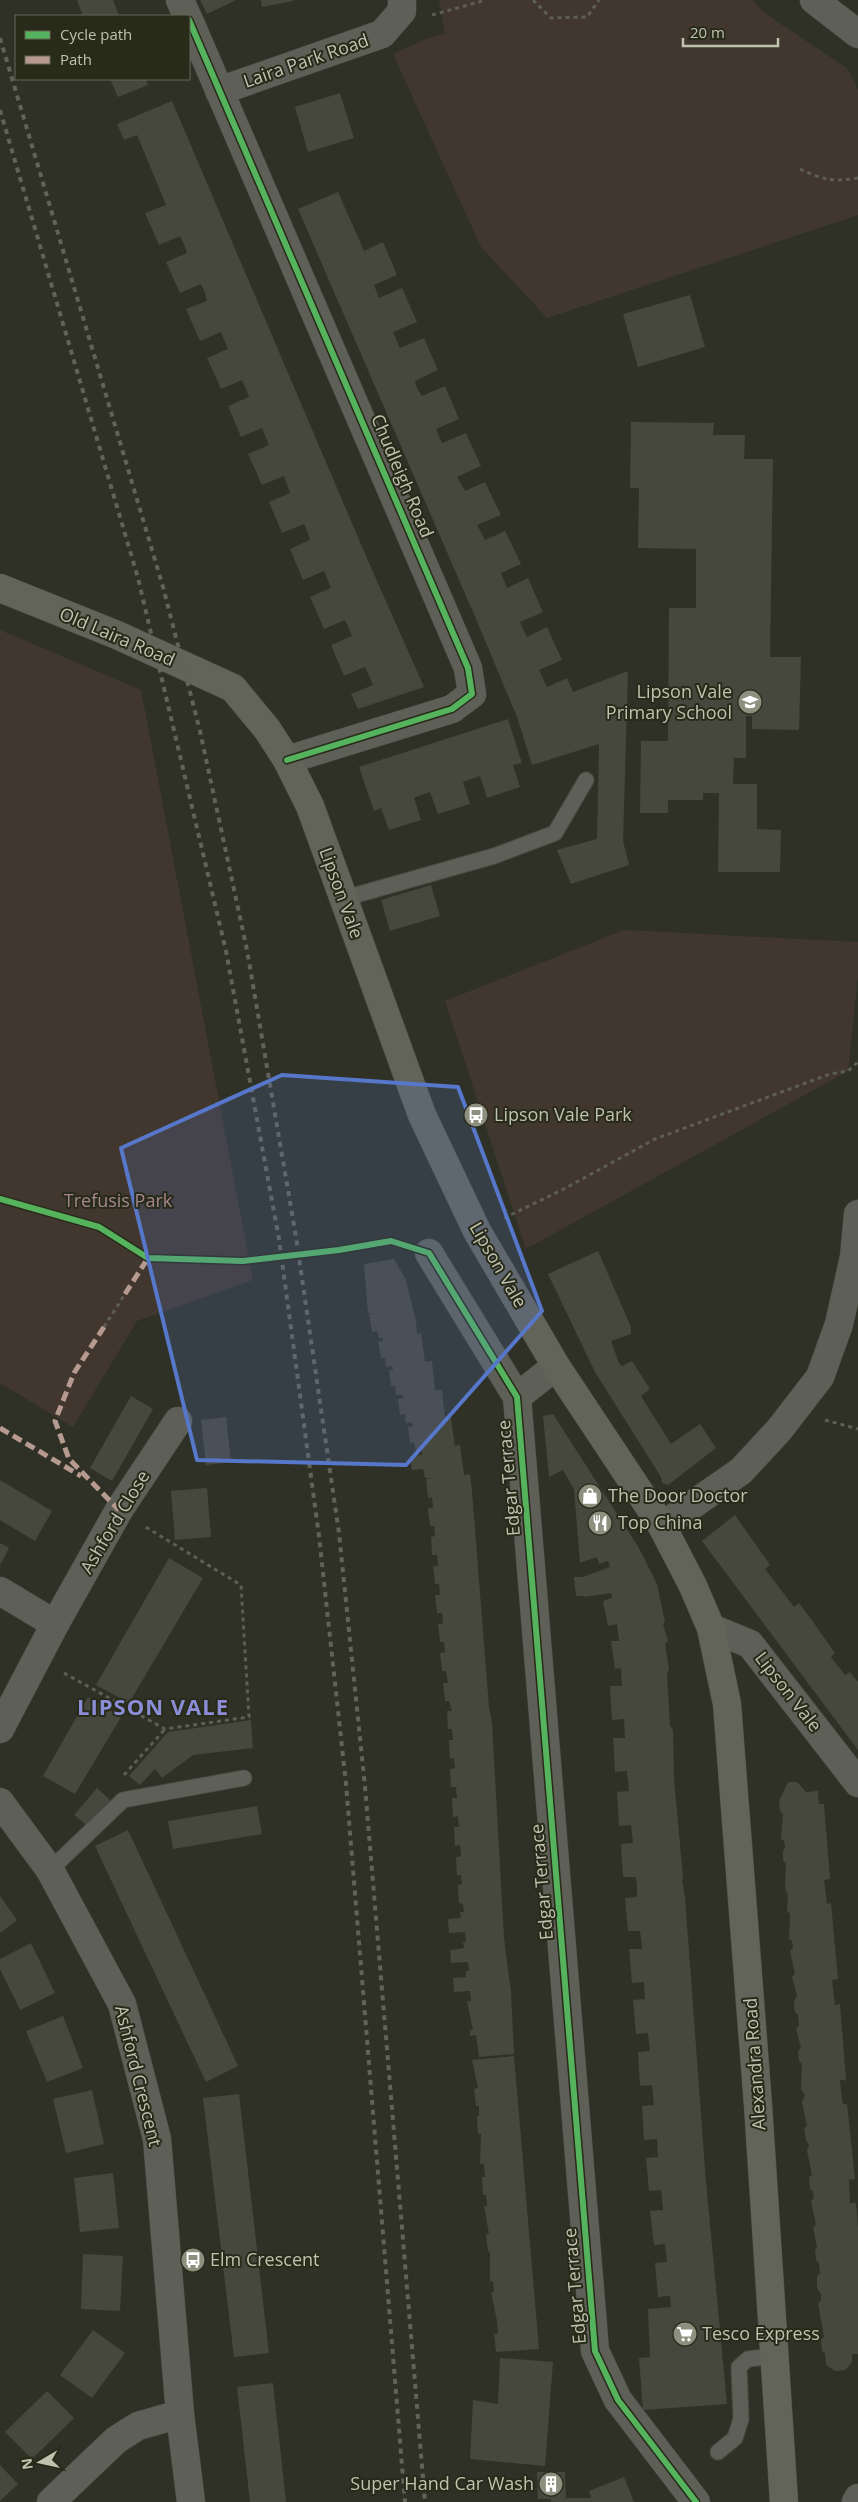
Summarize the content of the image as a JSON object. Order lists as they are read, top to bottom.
{
  "streets": {
    "main road": ["Old Laira Road", "Lipson Vale", "Alexandra Road"],
    "street": [
      "Laira Park Road",
      "Chudleigh Road",
      "Edgar Terrace",
      "Ashford Close",
      "Ashford Crescent"
    ]
  },
  "crossings": [
    ["Laira Park Road", "Chudleigh Road"],
    ["Chudleigh Road", "Lipson Vale"],
    ["Old Laira Road", "Lipson Vale"],
    ["Lipson Vale", "Edgar Terrace"],
    ["Lipson Vale", "Alexandra Road"]
  ],
  "districts": ["LIPSON VALE"],
  "parks": ["Trefusis Park"],
  "places": {
    "school or university": ["Lipson Vale Primary School"],
    "bus stop": ["Lipson Vale Park", "Elm Crescent"],
    "shop": ["The Door Doctor"],
    "restaurant": ["Top China"],
    "supermarket": ["Tesco Express"],
    "building": ["Super Hand Car Wash"]
  },
  "legend": ["Cycle path", "Path"],
  "scale_bar": "20 m",
  "north": "left"
}
